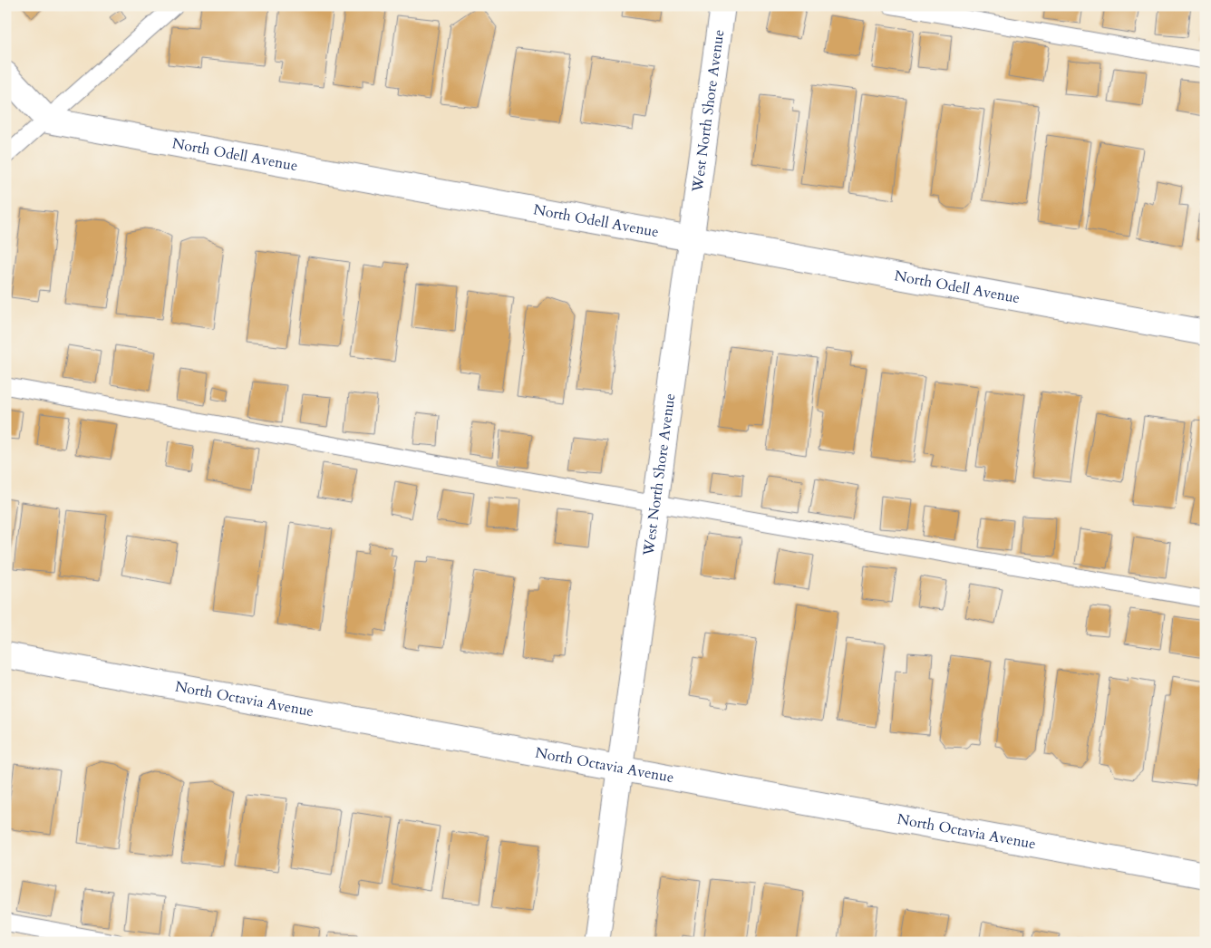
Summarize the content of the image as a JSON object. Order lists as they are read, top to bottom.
{
  "streets": {
    "street": ["West North Shore Avenue", "North Odell Avenue", "North Octavia Avenue"]
  },
  "crossings": [
    ["West North Shore Avenue", "North Odell Avenue"],
    ["West North Shore Avenue", "North Octavia Avenue"]
  ]
}
